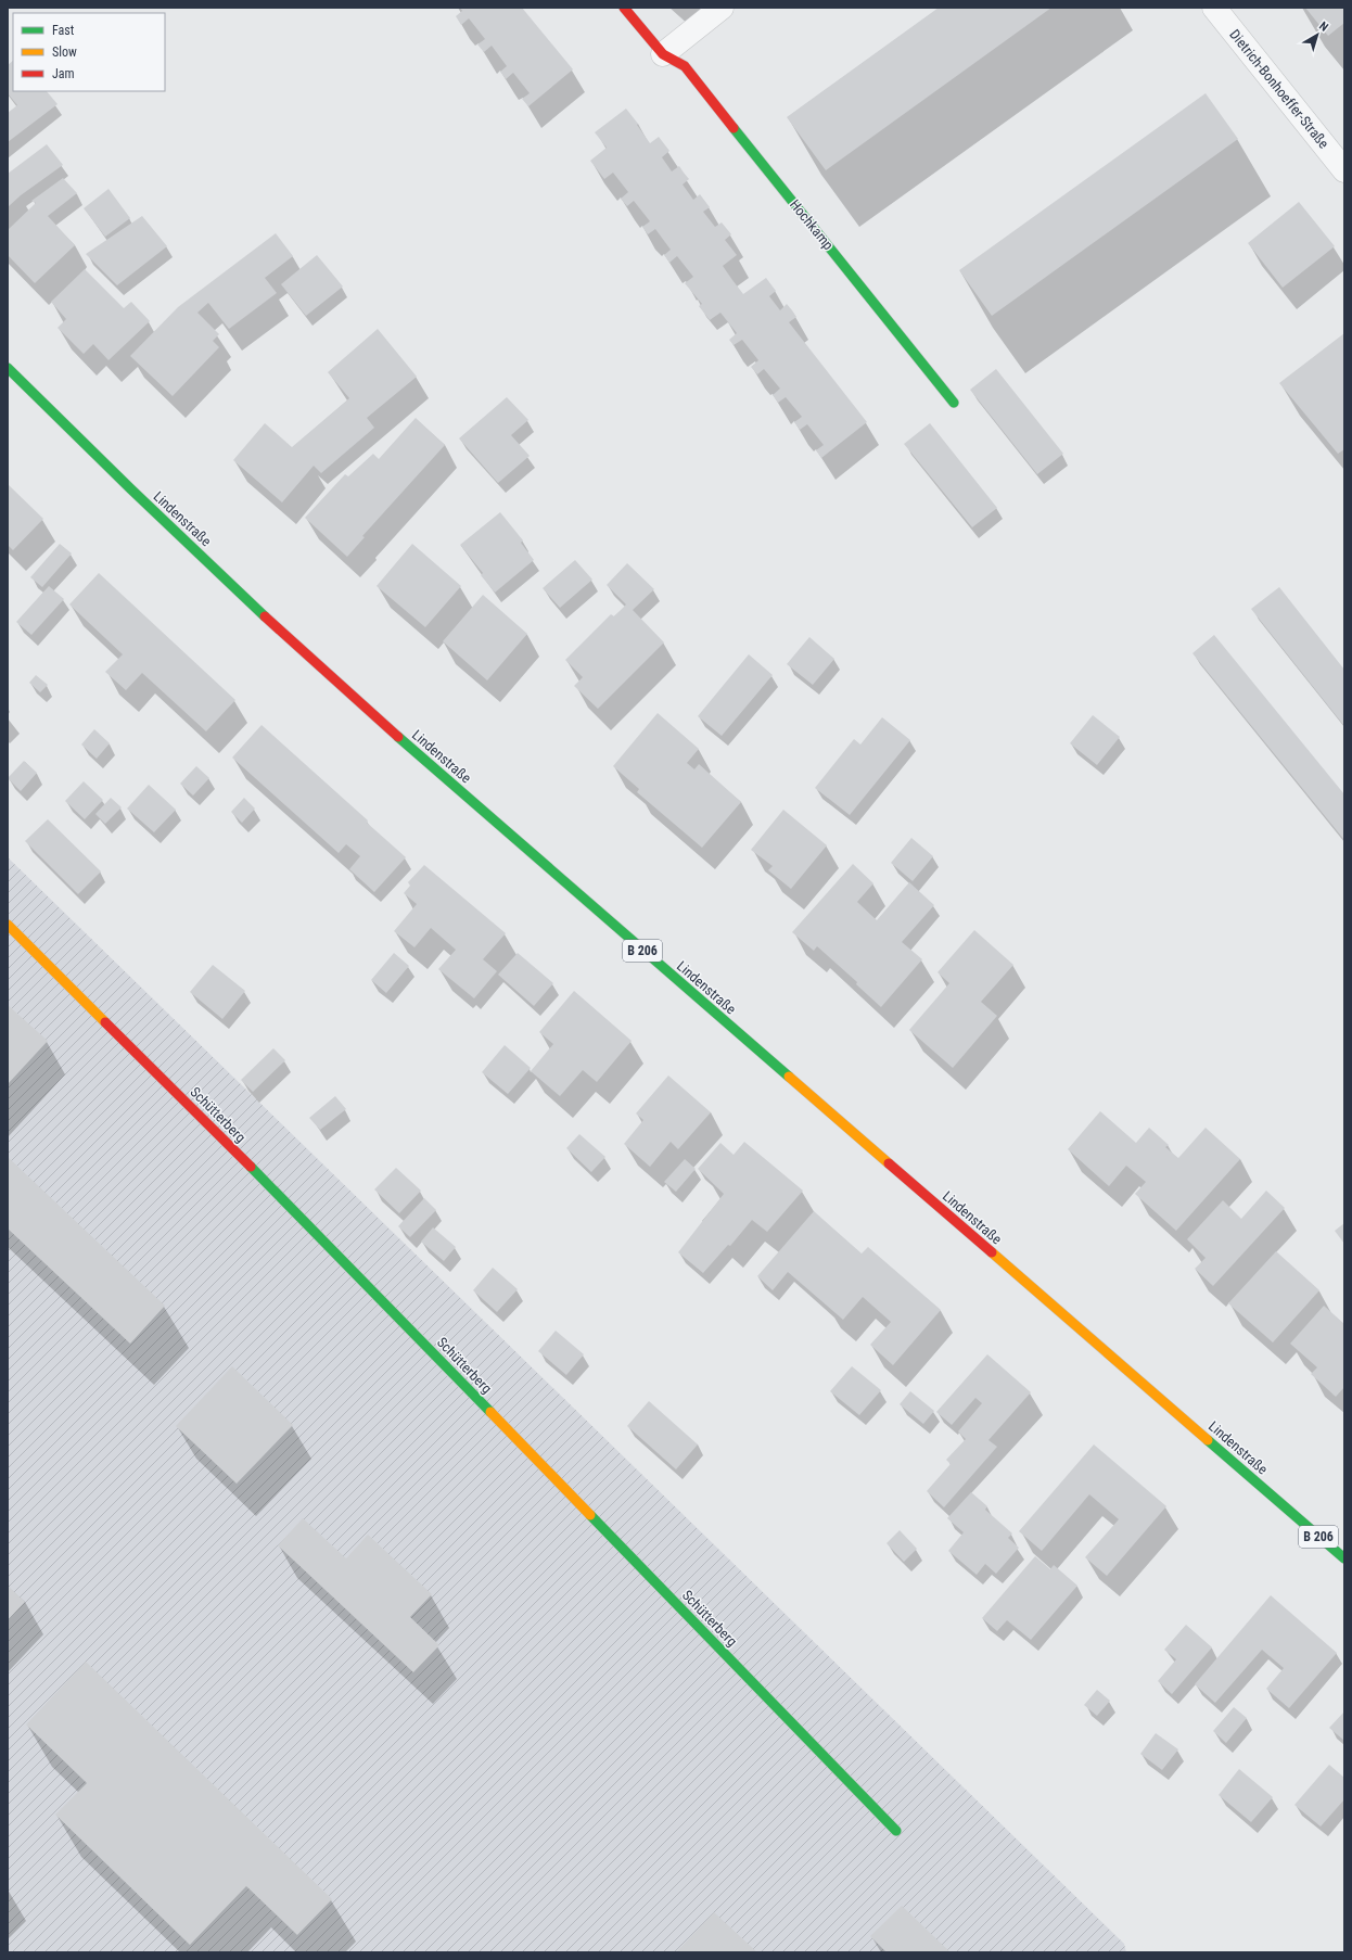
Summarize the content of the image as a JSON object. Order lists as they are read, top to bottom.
{
  "streets": {
    "street": [
      "Dietrich-Bonhoeffer-Straße",
      "Hochkamp",
      "Lindenstraße",
      "B 206",
      "Schütterberg"
    ]
  },
  "legend": ["Fast", "Slow", "Jam"],
  "north": "top right"
}
